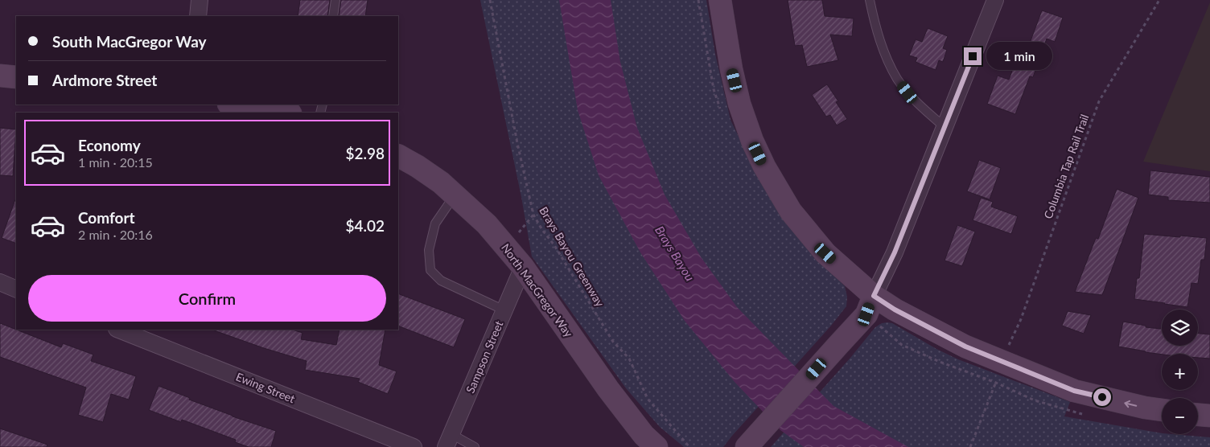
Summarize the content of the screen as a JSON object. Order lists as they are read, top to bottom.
{
  "streets": {
    "main road": ["North MacGregor Way"],
    "street": ["Sampson Street", "Ewing Street"],
    "path": ["Columbia Tap Rail Trail", "Brays Bayou Greenway"]
  },
  "crossings": [
    ["North MacGregor Way", "Sampson Street"]
  ],
  "water": ["Brays Bayou"],
  "page": {
    "banner": ["South MacGregor Way", "Ardmore Street"],
    "bubble": "1 min",
    "list": [
      {
        "name": "Economy",
        "note": "1 min · 20:15",
        "value": "$2.98"
      },
      {
        "name": "Comfort",
        "note": "2 min · 20:16",
        "value": "$4.02"
      }
    ],
    "buttons": "Confirm",
    "map_buttons": ["+", "−"]
  }
}
